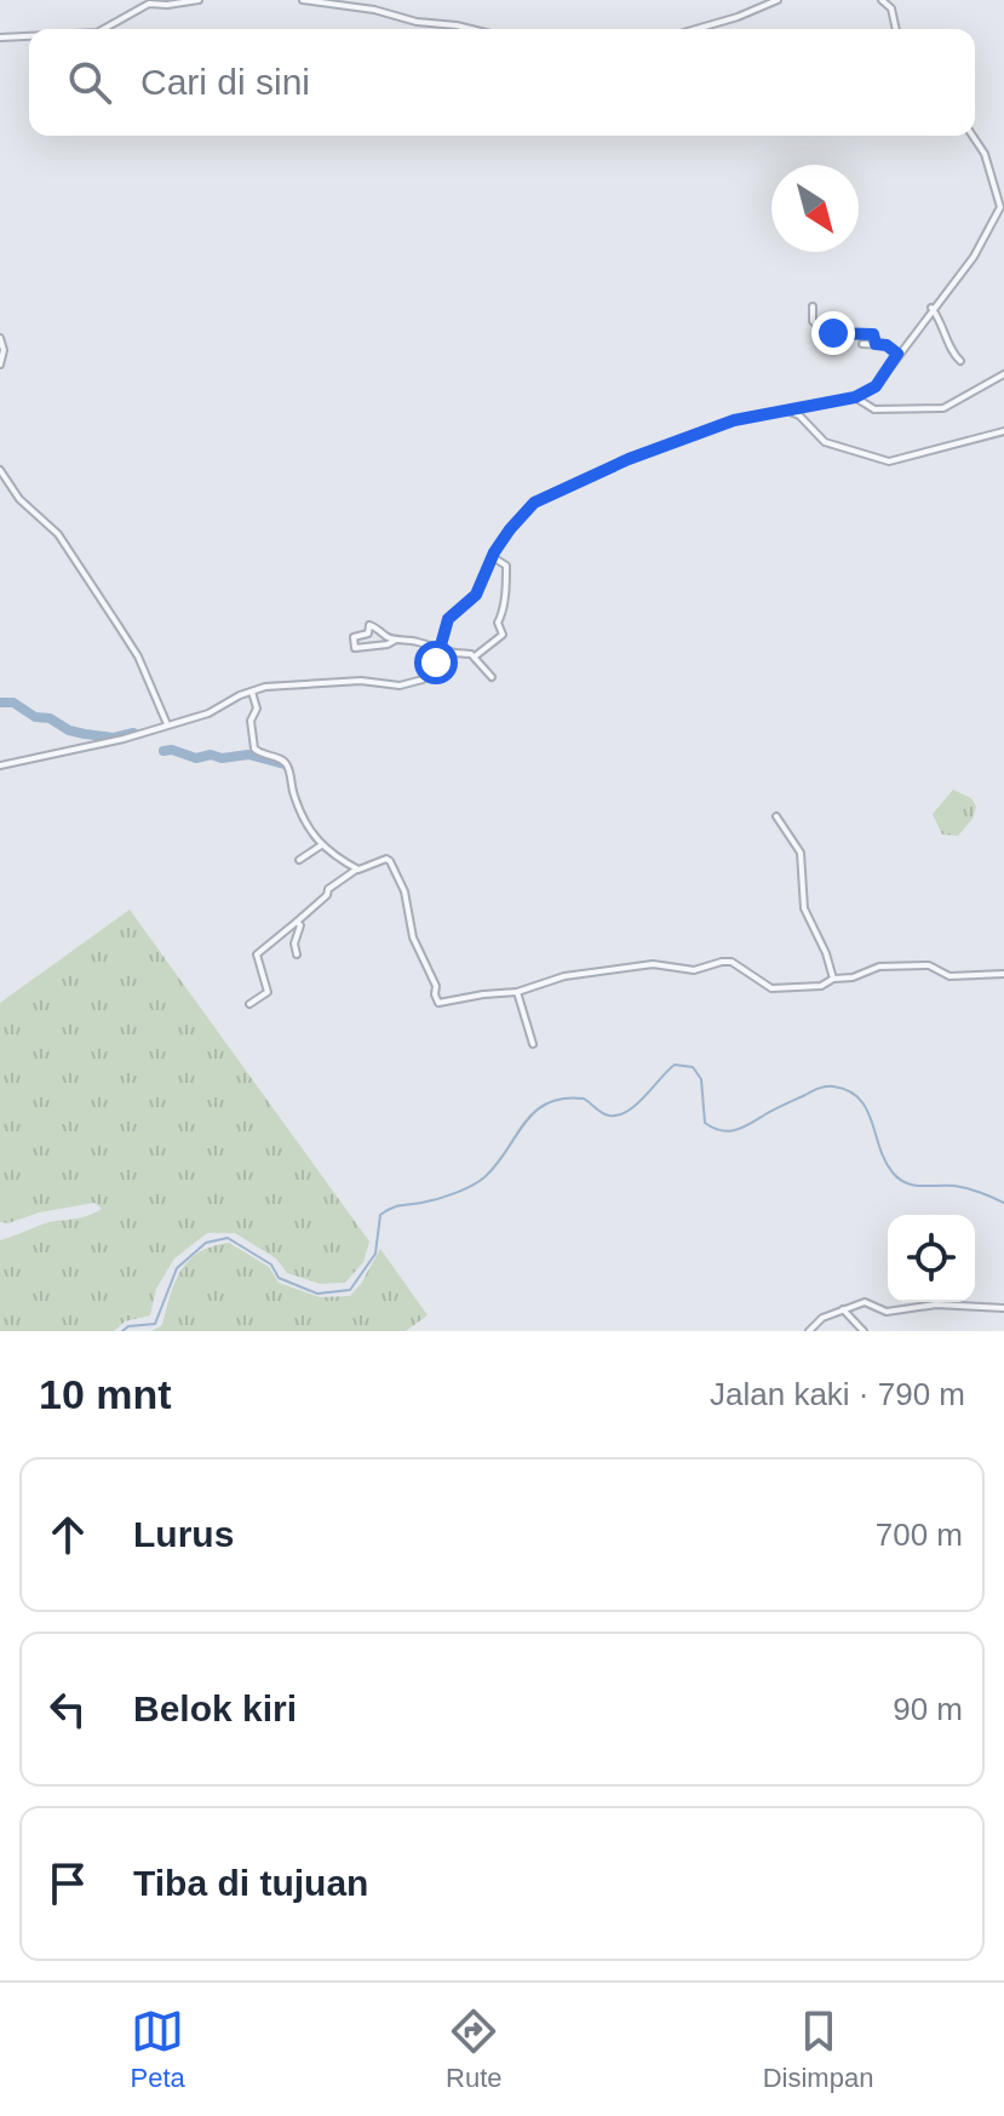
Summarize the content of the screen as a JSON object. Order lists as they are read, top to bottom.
{
  "north": "bottom right",
  "page": {
    "search": "Cari di sini",
    "heading": ["10 mnt", "Jalan kaki · 790 m"],
    "list": [
      ["Lurus", "700 m"],
      ["Belok kiri", "90 m"],
      "Tiba di tujuan"
    ],
    "nav": ["Peta", "Rute", "Disimpan"]
  }
}
